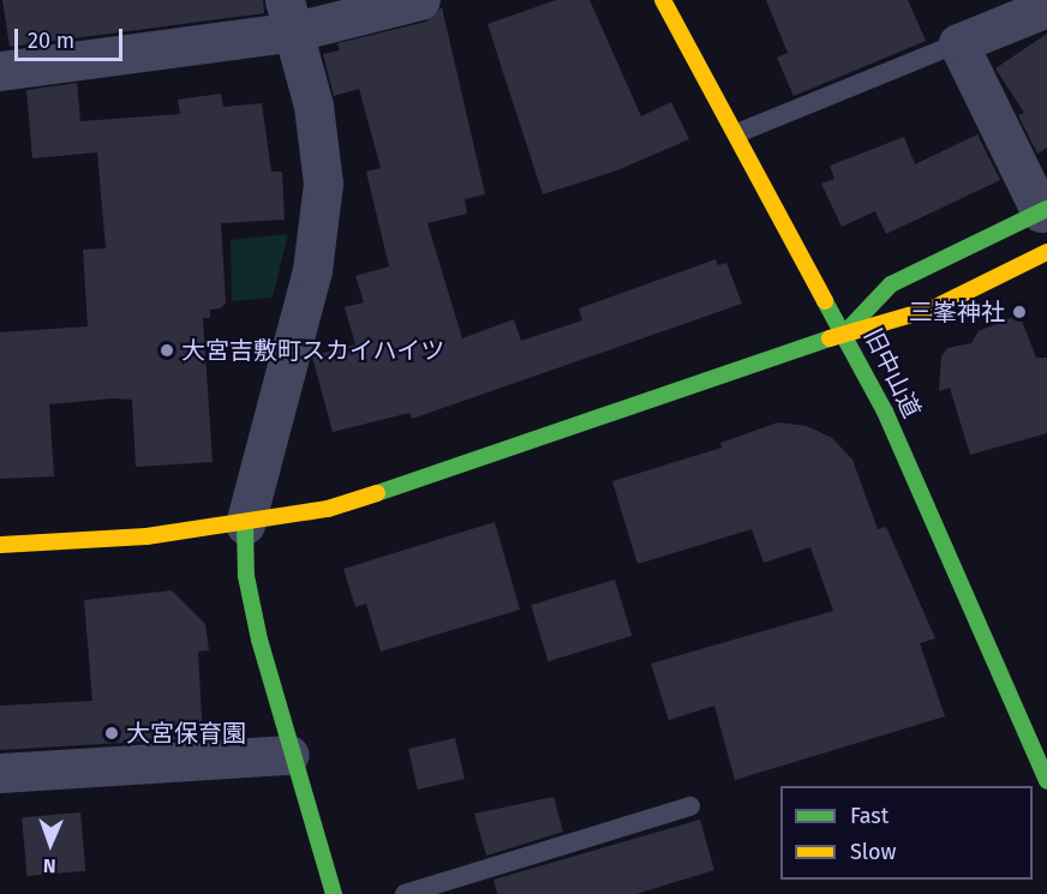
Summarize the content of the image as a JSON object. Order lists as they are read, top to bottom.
{
  "streets": {
    "main road": ["旧中山道"]
  },
  "places": ["三峯神社", "大宮吉敷町スカイハイツ", "大宮保育園"],
  "legend": ["Fast", "Slow"],
  "scale_bar": "20 m",
  "north": "bottom"
}
